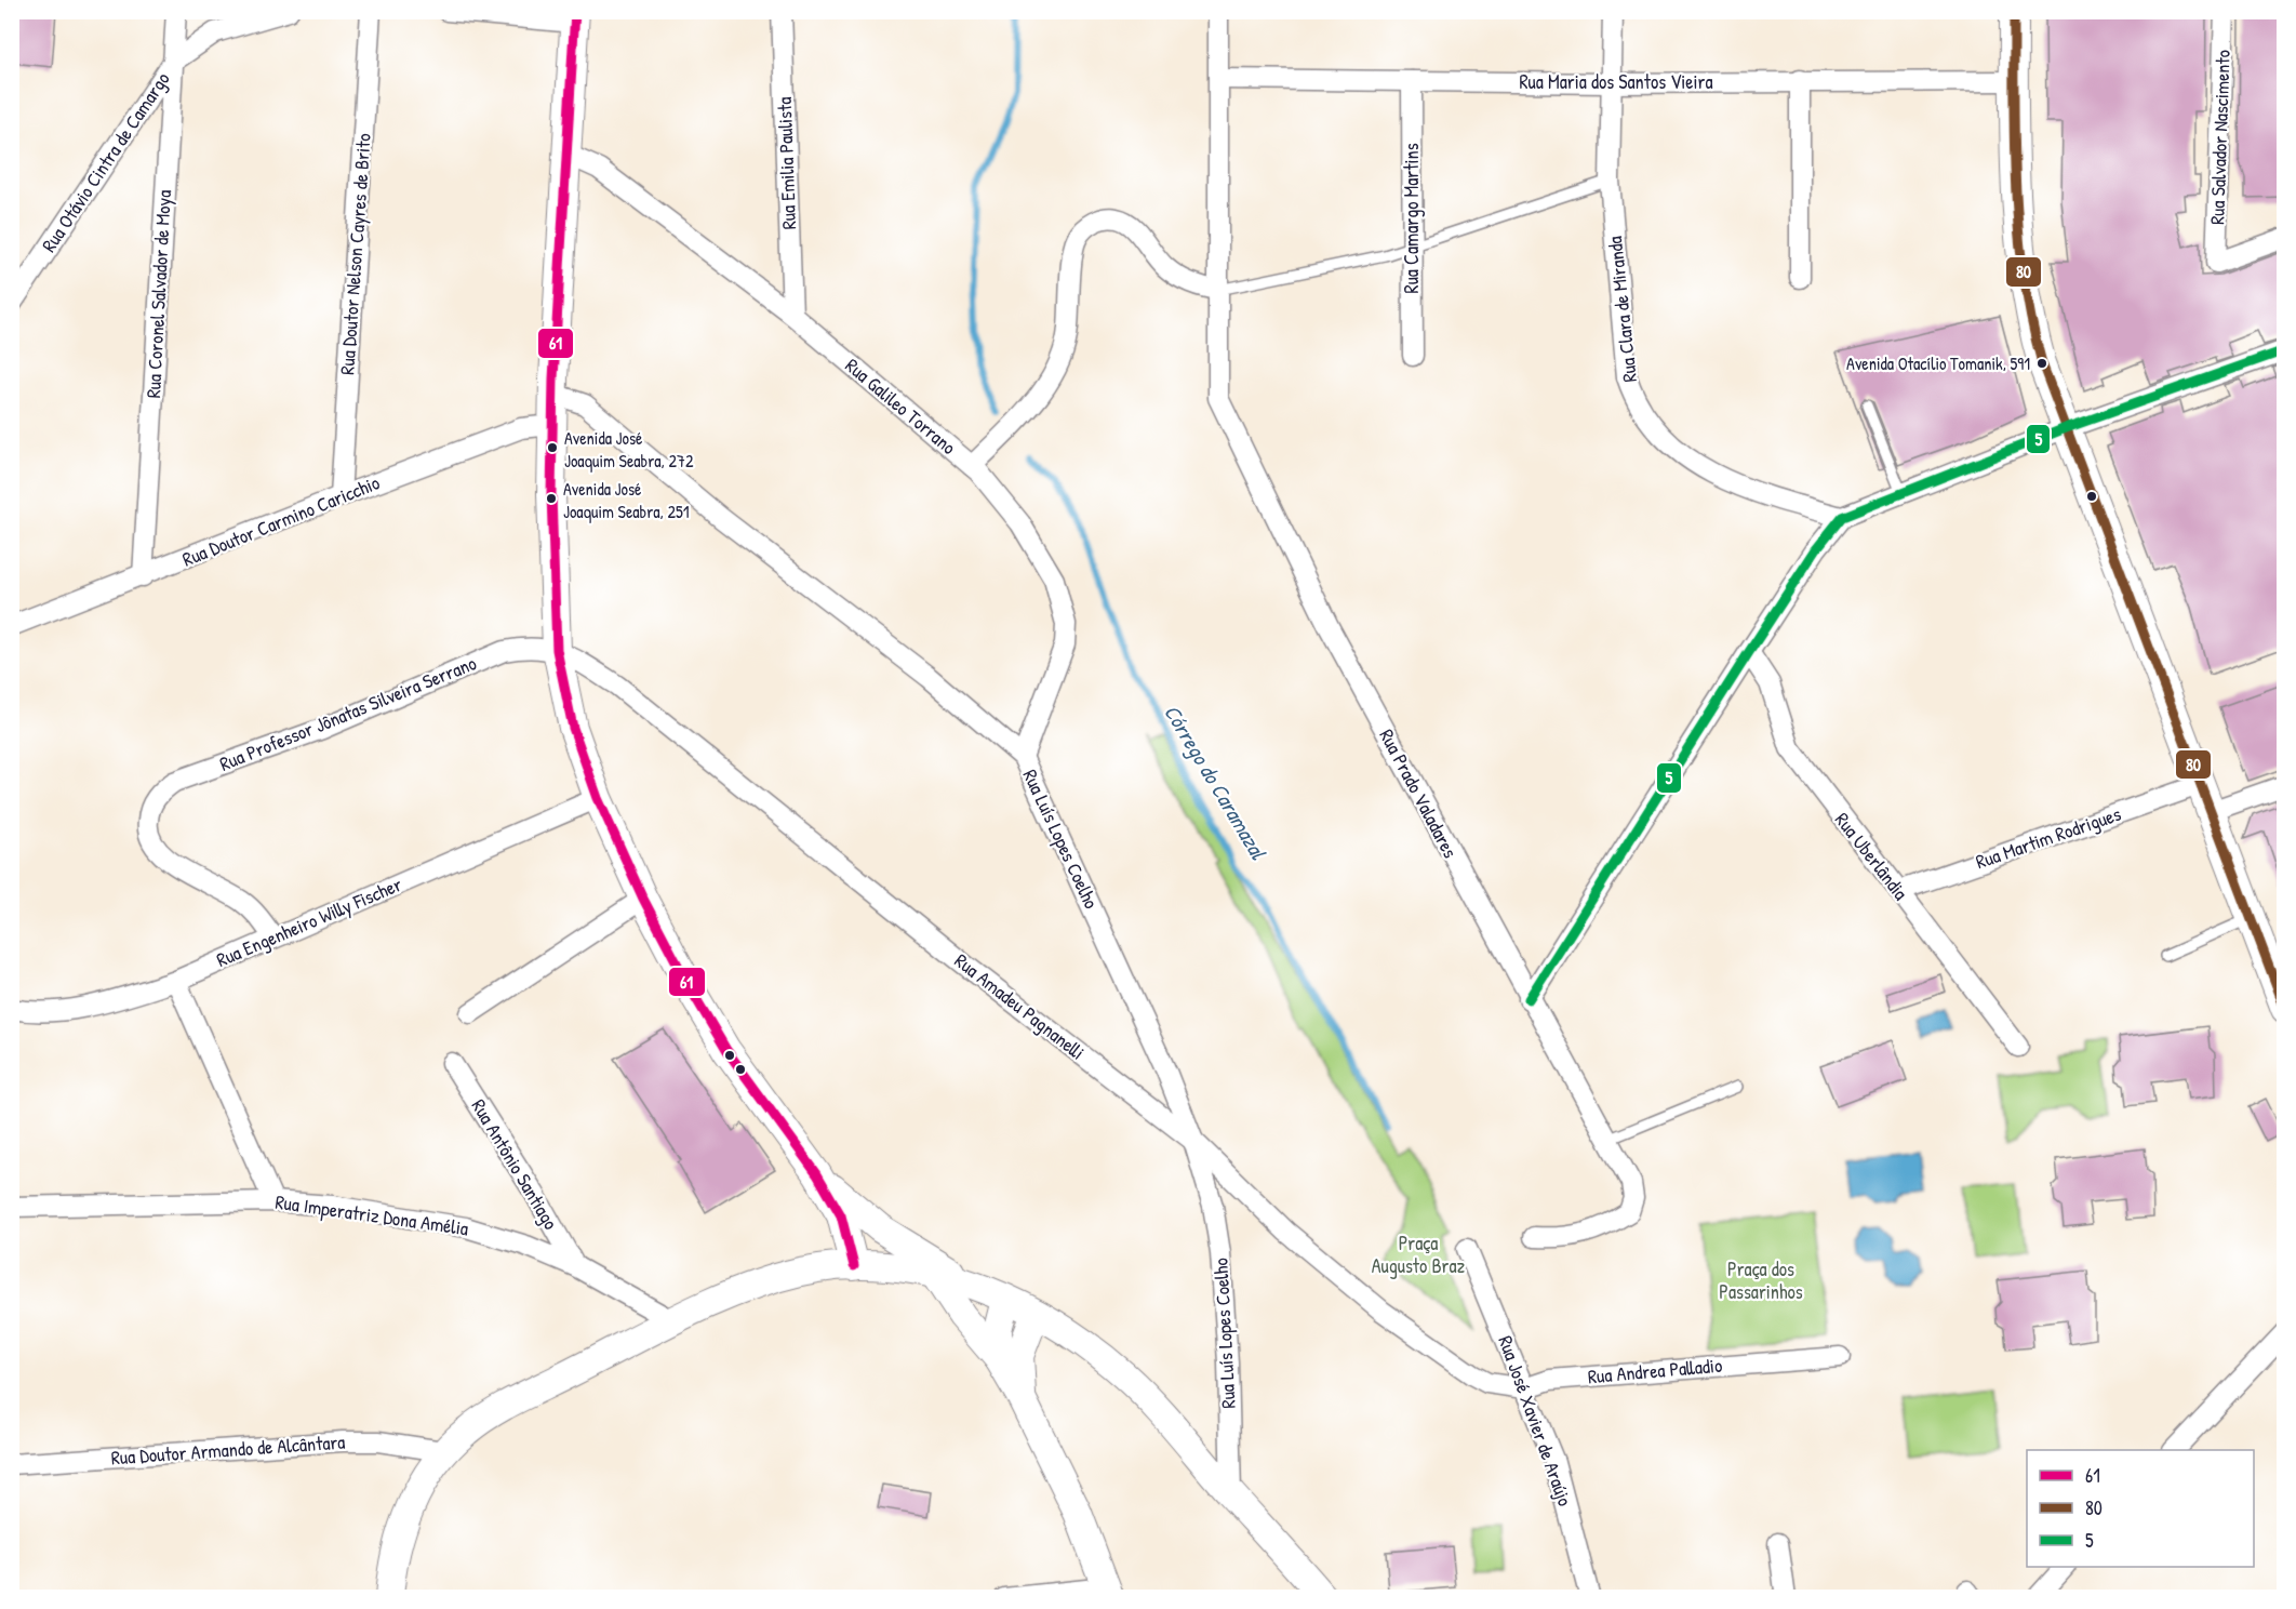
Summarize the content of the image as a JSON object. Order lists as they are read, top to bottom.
{
  "streets": {
    "street": [
      "Rua Maria dos Santos Vieira",
      "Rua Salvador Nascimento",
      "Rua Otávio Cintra de Camargo",
      "Rua Emilia Paulista",
      "Rua Camargo Martins",
      "Rua Doutor Nelson Cayres de Brito",
      "Rua Coronel Salvador de Moya",
      "Rua Clara de Miranda",
      "Rua Galileo Torrano",
      "Rua Doutor Carmino Caricchio",
      "Rua Professor Jônatas Silveira Serrano",
      "Rua Prado Valadares",
      "Rua Martim Rodrigues",
      "Rua Luís Lopes Coelho",
      "Rua Uberlândia",
      "Rua Engenheiro Willy Fischer",
      "Rua Amadeu Pagnanelli",
      "Rua Antônio Santiago",
      "Rua Imperatriz Dona Amélia",
      "Rua Andrea Palladio",
      "Rua José Xavier de Araújo",
      "Rua Doutor Armando de Alcântara"
    ]
  },
  "crossings": [
    ["Rua Maria dos Santos Vieira", "Rua Camargo Martins"],
    ["Rua Maria dos Santos Vieira", "Rua Clara de Miranda"],
    ["Rua Otávio Cintra de Camargo", "Rua Coronel Salvador de Moya"],
    ["Rua Emilia Paulista", "Rua Galileo Torrano"],
    ["Rua Doutor Nelson Cayres de Brito", "Rua Doutor Carmino Caricchio"],
    ["Rua Coronel Salvador de Moya", "Rua Doutor Carmino Caricchio"],
    ["Rua Galileo Torrano", "Rua Luís Lopes Coelho"],
    ["Rua Professor Jônatas Silveira Serrano", "Rua Engenheiro Willy Fischer"],
    ["Rua Professor Jônatas Silveira Serrano", "Rua Amadeu Pagnanelli"],
    ["Rua Martim Rodrigues", "Rua Uberlândia"],
    ["Rua Luís Lopes Coelho", "Rua Amadeu Pagnanelli"],
    ["Rua Amadeu Pagnanelli", "Rua Andrea Palladio"],
    ["Rua Antônio Santiago", "Rua Imperatriz Dona Amélia"],
    ["Rua Andrea Palladio", "Rua José Xavier de Araújo"]
  ],
  "water": ["Córrego do Caramazal"],
  "parks": ["Praça Augusto Braz", "Praça dos Passarinhos"],
  "places": ["Avenida Otacílio Tomanik, 591", "Avenida José Joaquim Seabra, 272", "Avenida José Joaquim Seabra, 251"],
  "lines": ["transit line 61", "transit line 80", "transit line 5"],
  "legend": ["61", "80", "5"]
}
